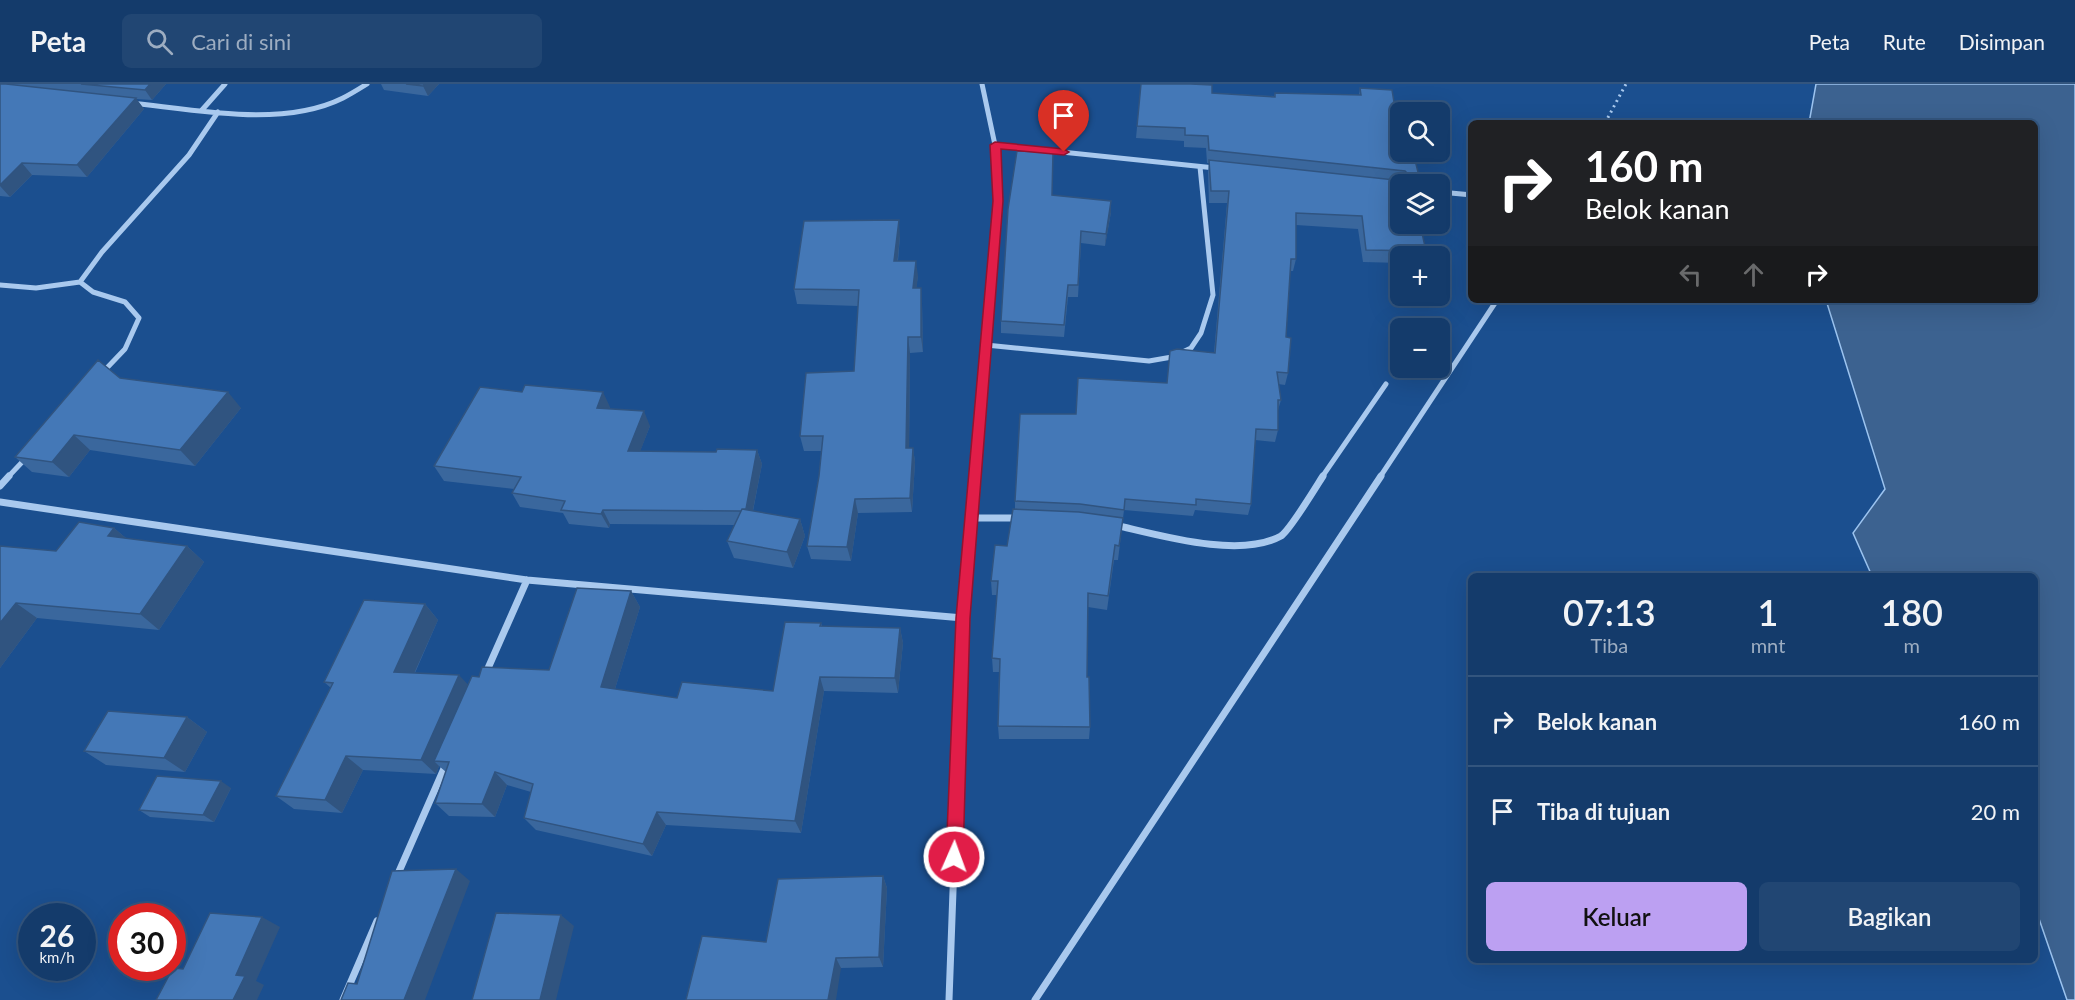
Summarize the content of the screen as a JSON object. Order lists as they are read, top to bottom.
{
  "page": {
    "header": "Peta",
    "search": "Cari di sini",
    "nav": ["Peta", "Rute", "Disimpan"],
    "map_buttons": ["+", "−"],
    "turn": ["160 m", "Belok kanan"],
    "eta": [
      "07:13",
      "Tiba",
      "1",
      "mnt",
      "180",
      "m"
    ],
    "list": [
      {
        "name": "Belok kanan",
        "value": "160 m"
      },
      {
        "name": "Tiba di tujuan",
        "value": "20 m"
      }
    ],
    "buttons": ["Keluar", "Bagikan"],
    "speed": "26 km/h",
    "limit": "30"
  }
}
